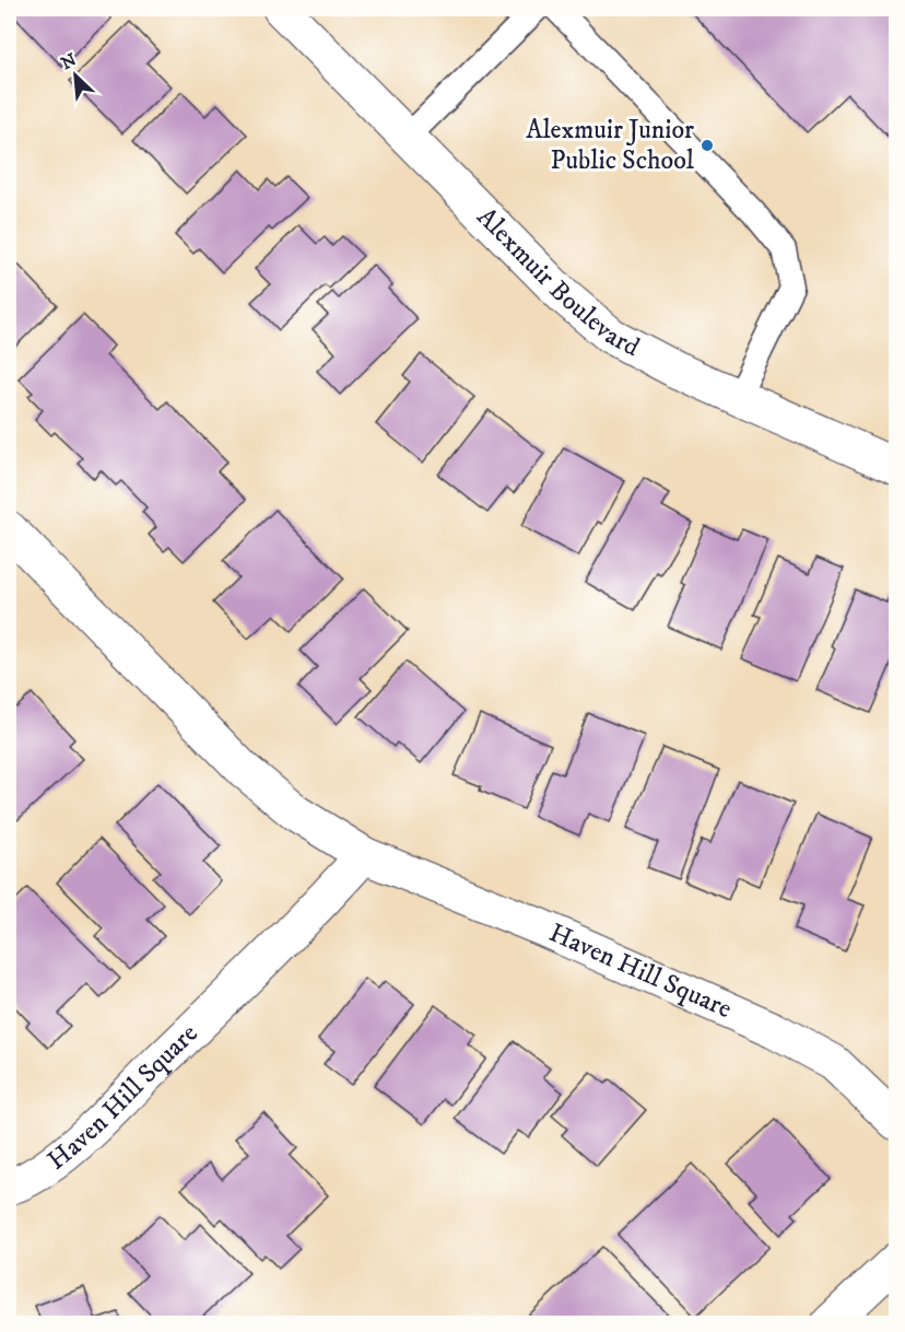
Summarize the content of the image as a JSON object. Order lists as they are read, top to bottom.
{
  "streets": {
    "street": ["Alexmuir Boulevard", "Haven Hill Square"]
  },
  "places": ["Alexmuir Junior Public School"],
  "north": "top left"
}
